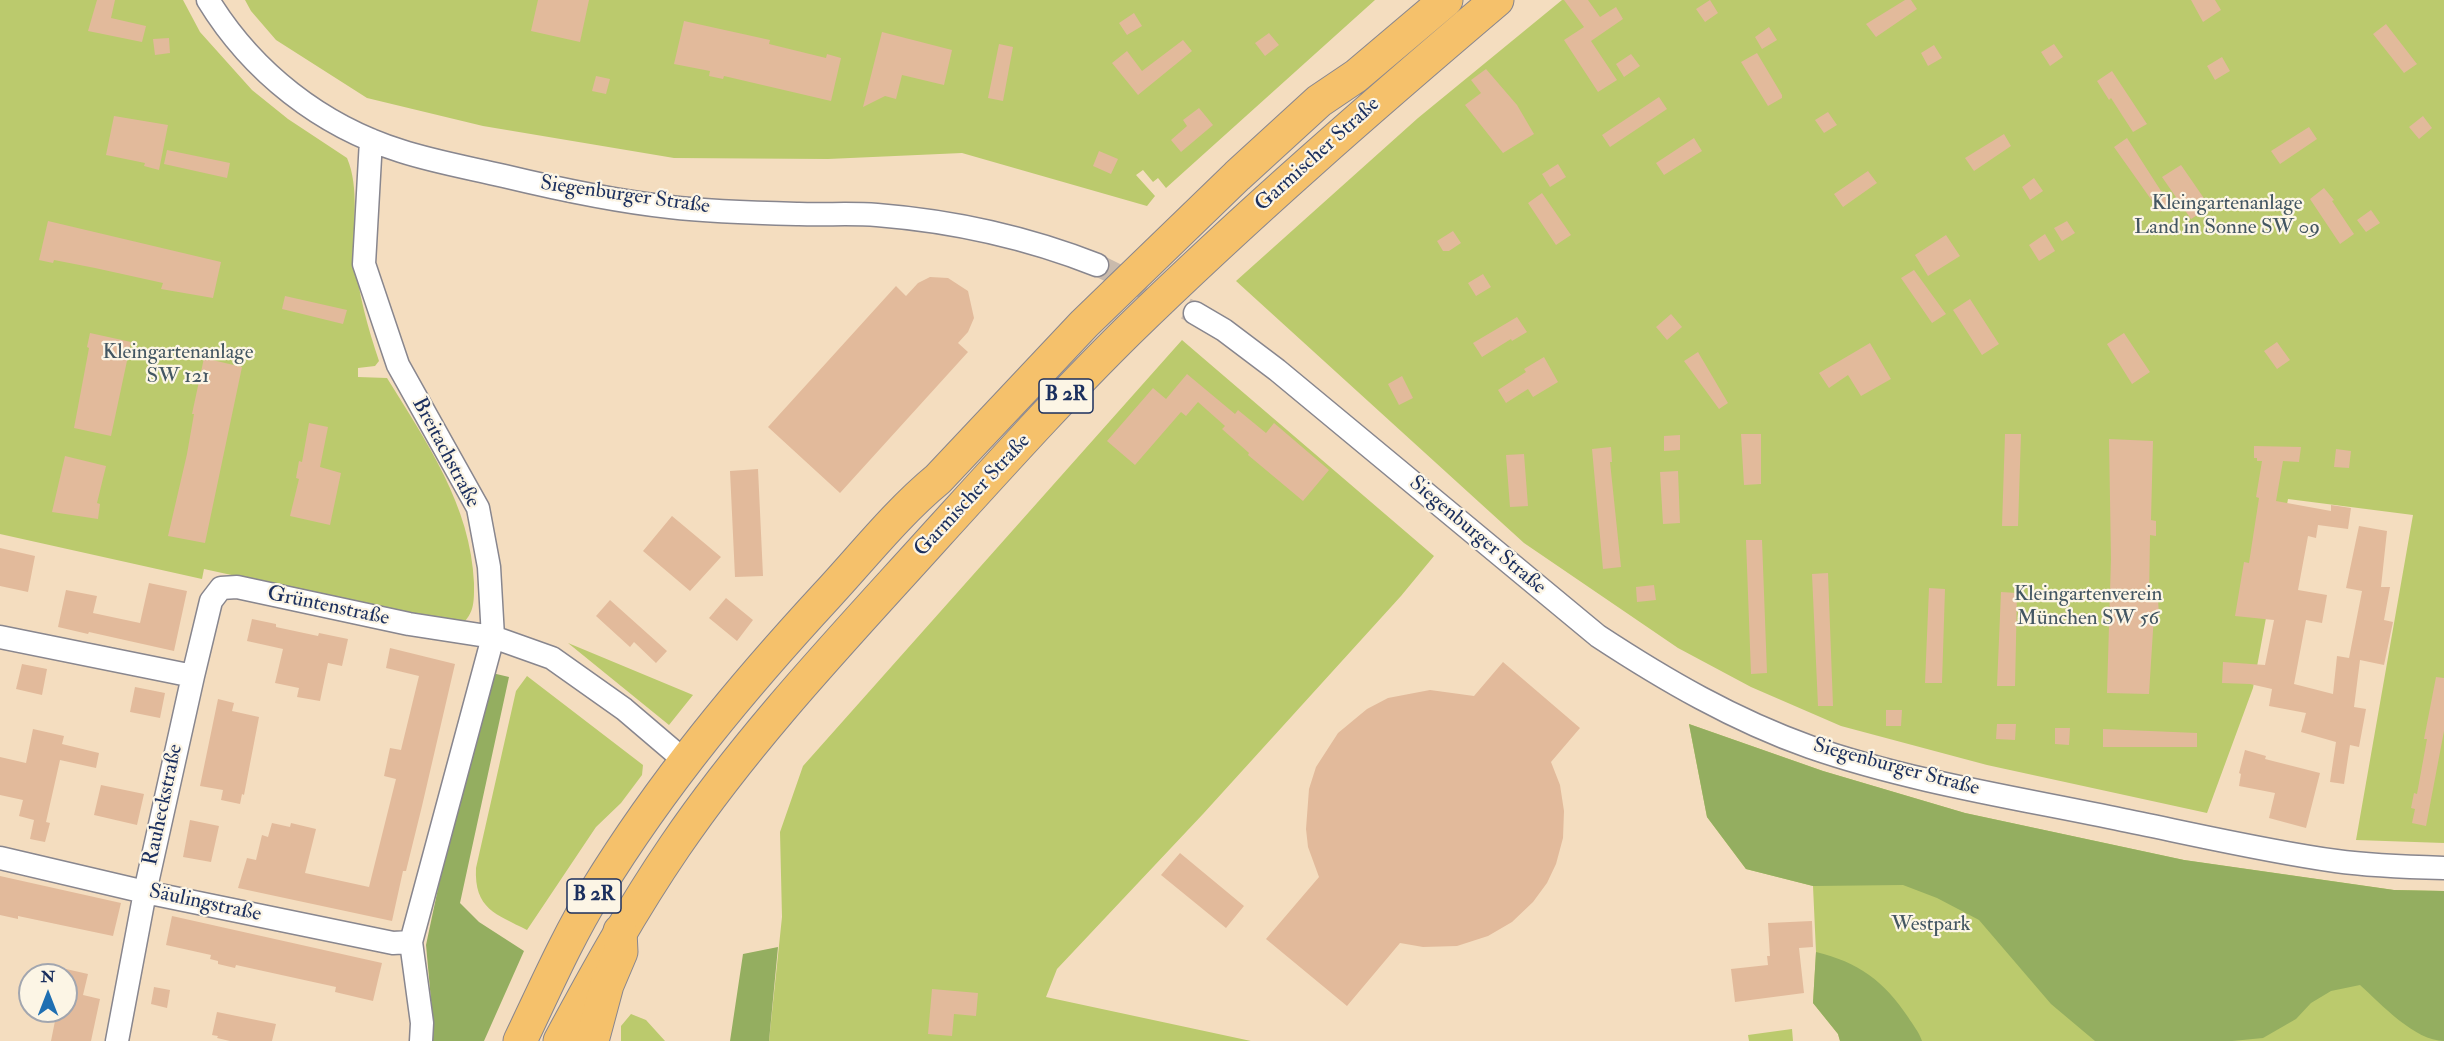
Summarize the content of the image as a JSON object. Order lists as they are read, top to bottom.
{
  "streets": {
    "highway": ["Garmischer Straße", "B 2R"],
    "street": [
      "Siegenburger Straße",
      "Breitachstraße",
      "Grüntenstraße",
      "Rauheckstraße",
      "Säulingstraße"
    ]
  },
  "crossings": [
    ["Garmischer Straße", "Grüntenstraße"],
    ["Siegenburger Straße", "Breitachstraße"],
    ["Breitachstraße", "Grüntenstraße"],
    ["Breitachstraße", "Säulingstraße"],
    ["Grüntenstraße", "Rauheckstraße"],
    ["Rauheckstraße", "Säulingstraße"]
  ],
  "parks": [
    "Kleingartenanlage Land in Sonne SW 09",
    "Kleingartenanlage SW 121",
    "Kleingartenverein München SW 56",
    "Westpark"
  ],
  "north": "top"
}
